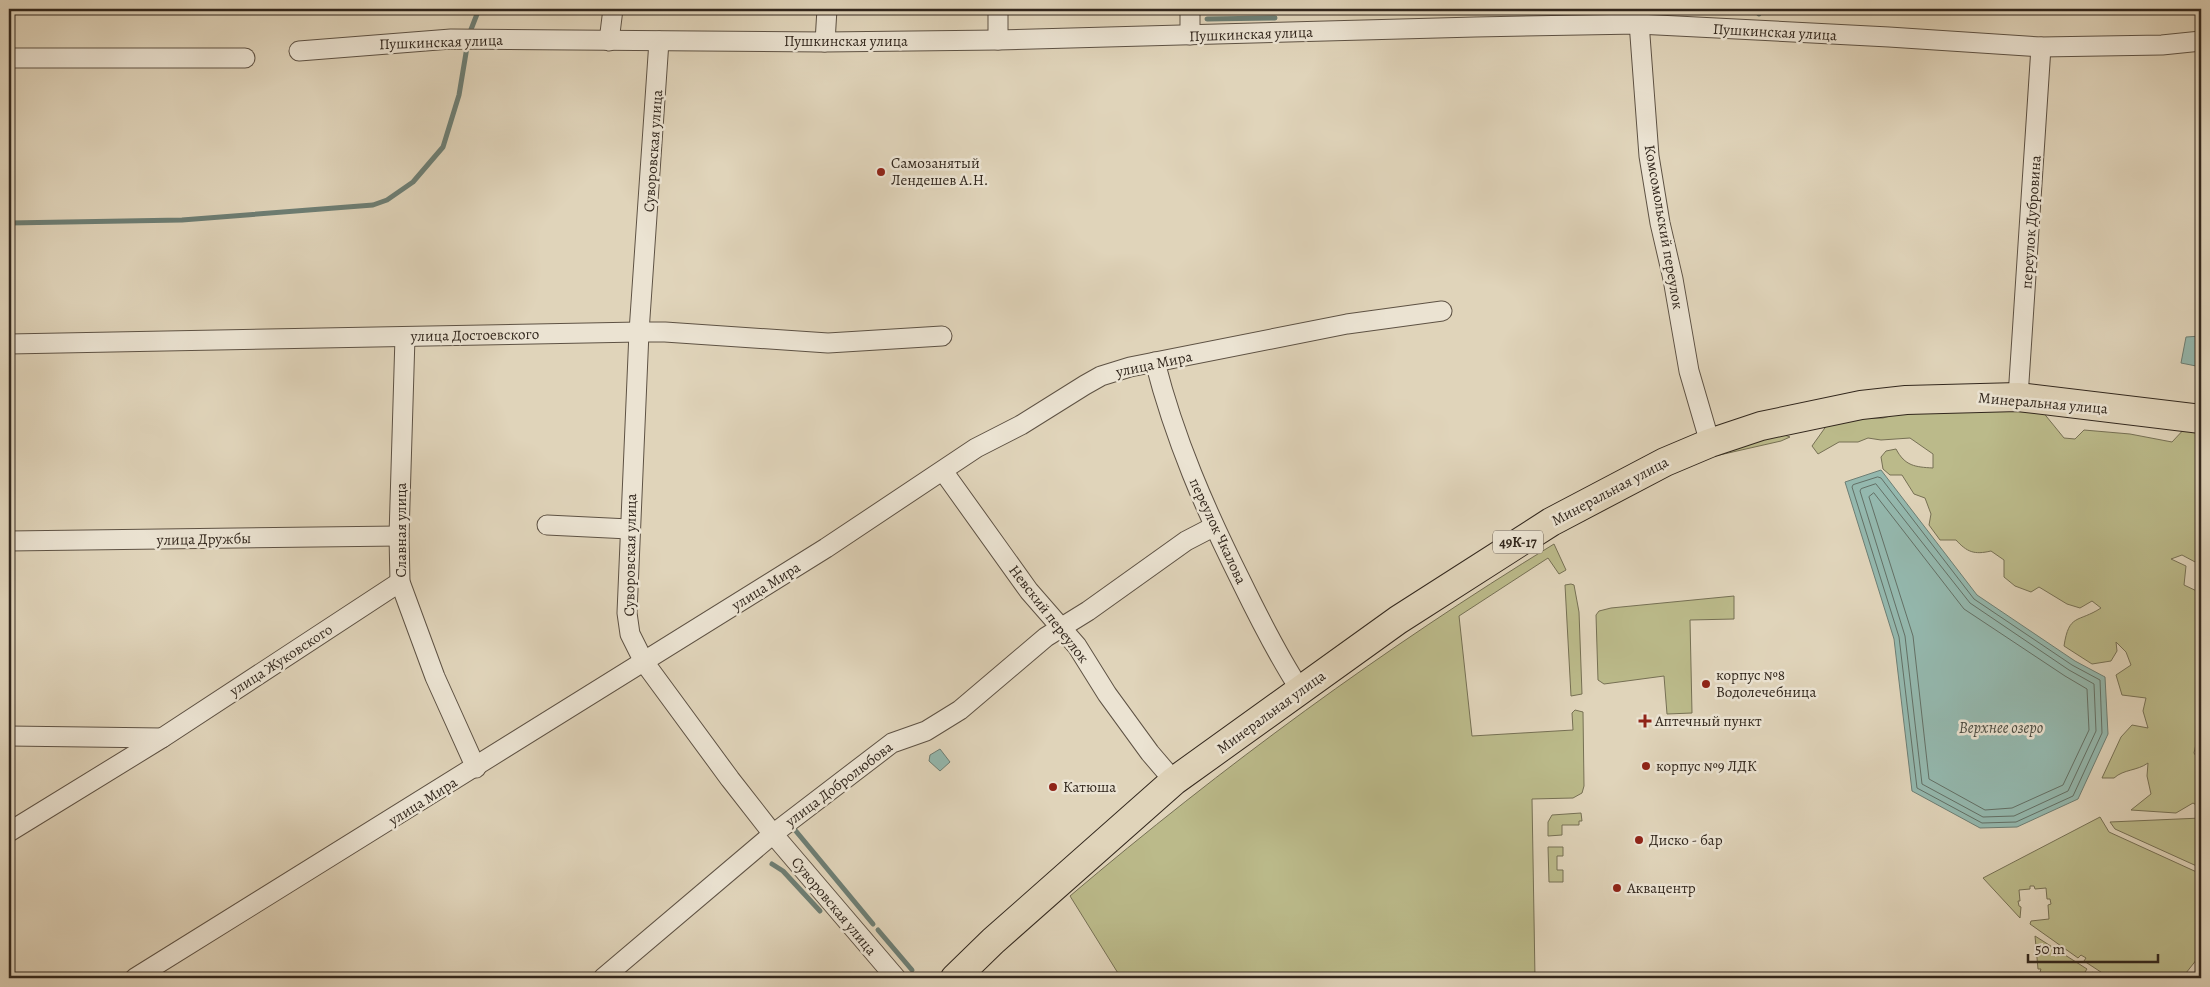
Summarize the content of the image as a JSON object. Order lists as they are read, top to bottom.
{
  "streets": {
    "main road": ["Минеральная улица", "49К-17"],
    "street": [
      "Пушкинская улица",
      "Суворовская улица",
      "переулок Дубровина",
      "Комсомольский переулок",
      "улица Достоевского",
      "улица Мира",
      "Славная улица",
      "переулок Чкалова",
      "улица Дружбы",
      "Невский переулок",
      "улица Жуковского",
      "улица Добролюбова"
    ]
  },
  "crossings": [
    ["Пушкинская улица", "Суворовская улица"],
    ["Пушкинская улица", "переулок Дубровина"],
    ["Пушкинская улица", "Комсомольский переулок"],
    ["Суворовская улица", "улица Достоевского"],
    ["Суворовская улица", "улица Мира"],
    ["Суворовская улица", "улица Добролюбова"],
    ["переулок Дубровина", "Минеральная улица"],
    ["Комсомольский переулок", "Минеральная улица"],
    ["улица Достоевского", "Славная улица"],
    ["улица Мира", "Славная улица"],
    ["улица Мира", "переулок Чкалова"],
    ["улица Мира", "Невский переулок"],
    ["Минеральная улица", "переулок Чкалова"],
    ["Минеральная улица", "Невский переулок"],
    ["Славная улица", "улица Дружбы"],
    ["Славная улица", "улица Жуковского"],
    ["переулок Чкалова", "улица Добролюбова"],
    ["Невский переулок", "улица Добролюбова"]
  ],
  "water": ["Верхнее озеро"],
  "places": {
    "other": [
      "Самозанятый Лендешев А.Н.",
      "корпус №8 Водолечебница",
      "корпус №9 ЛДК",
      "Катюша",
      "Диско - бар",
      "Аквацентр"
    ],
    "health": ["Аптечный пункт"]
  },
  "scale_bar": "50 m"
}
